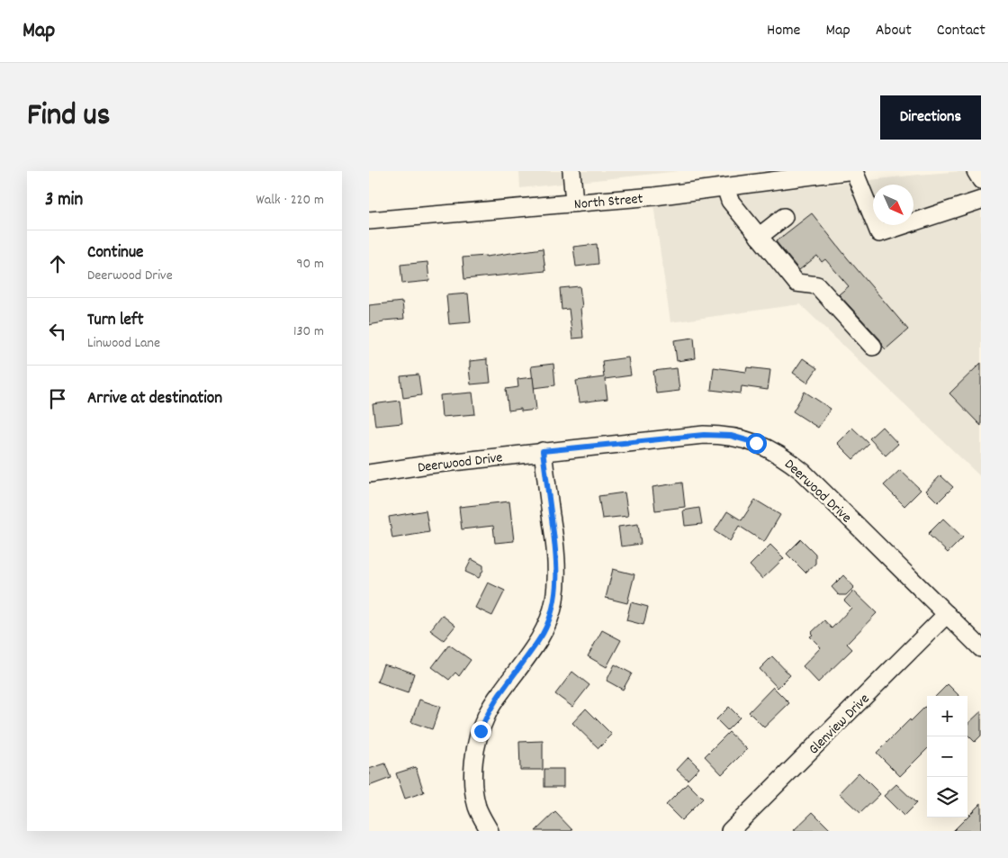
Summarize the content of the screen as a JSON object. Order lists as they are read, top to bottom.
{
  "streets": {
    "street": ["North Street", "Deerwood Drive", "Glenview Drive"]
  },
  "crossings": [
    ["Deerwood Drive", "Glenview Drive"]
  ],
  "north": "bottom right",
  "page": {
    "header": "Map",
    "nav": [
      "Home",
      "Map",
      "About",
      "Contact"
    ],
    "title": "Find us",
    "buttons": "Directions",
    "heading": ["3 min", "Walk · 220 m"],
    "list": [
      ["Continue", "Deerwood Drive", "90 m"],
      ["Turn left", "Linwood Lane", "130 m"],
      "Arrive at destination"
    ],
    "map_buttons": ["+", "−"]
  }
}
